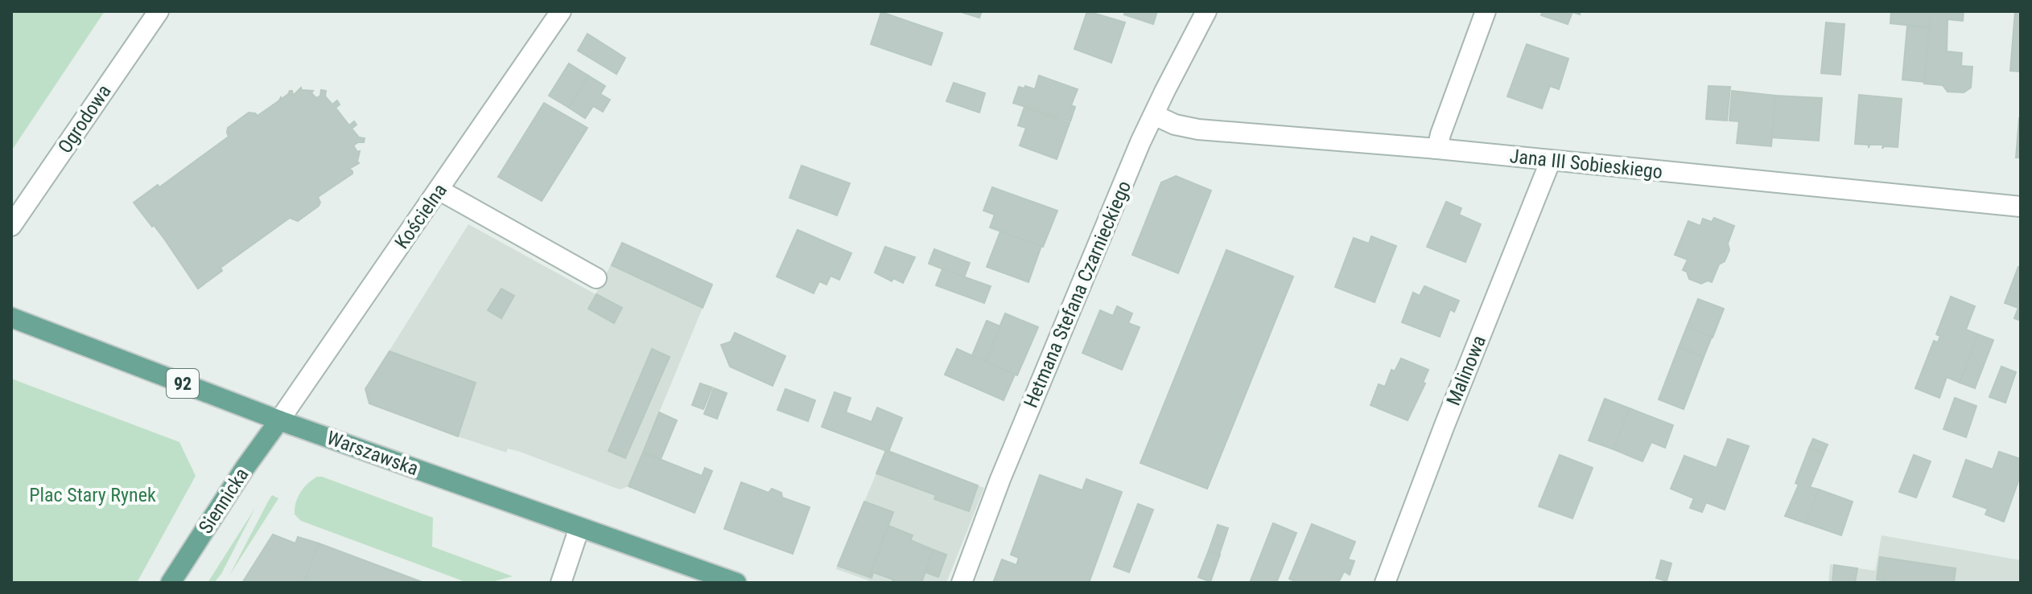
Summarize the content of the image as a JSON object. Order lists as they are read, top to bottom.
{
  "streets": {
    "main road": ["92", "Warszawska", "Siennicka"],
    "street": [
      "Ogrodowa",
      "Jana III Sobieskiego",
      "Kościelna",
      "Hetmana Stefana Czarnieckiego",
      "Malinowa"
    ]
  },
  "crossings": [
    ["Jana III Sobieskiego", "Hetmana Stefana Czarnieckiego"],
    ["Jana III Sobieskiego", "Malinowa"],
    ["Kościelna", "Warszawska"],
    ["Kościelna", "Siennicka"],
    ["Warszawska", "Siennicka"]
  ],
  "parks": ["Plac Stary Rynek"]
}
